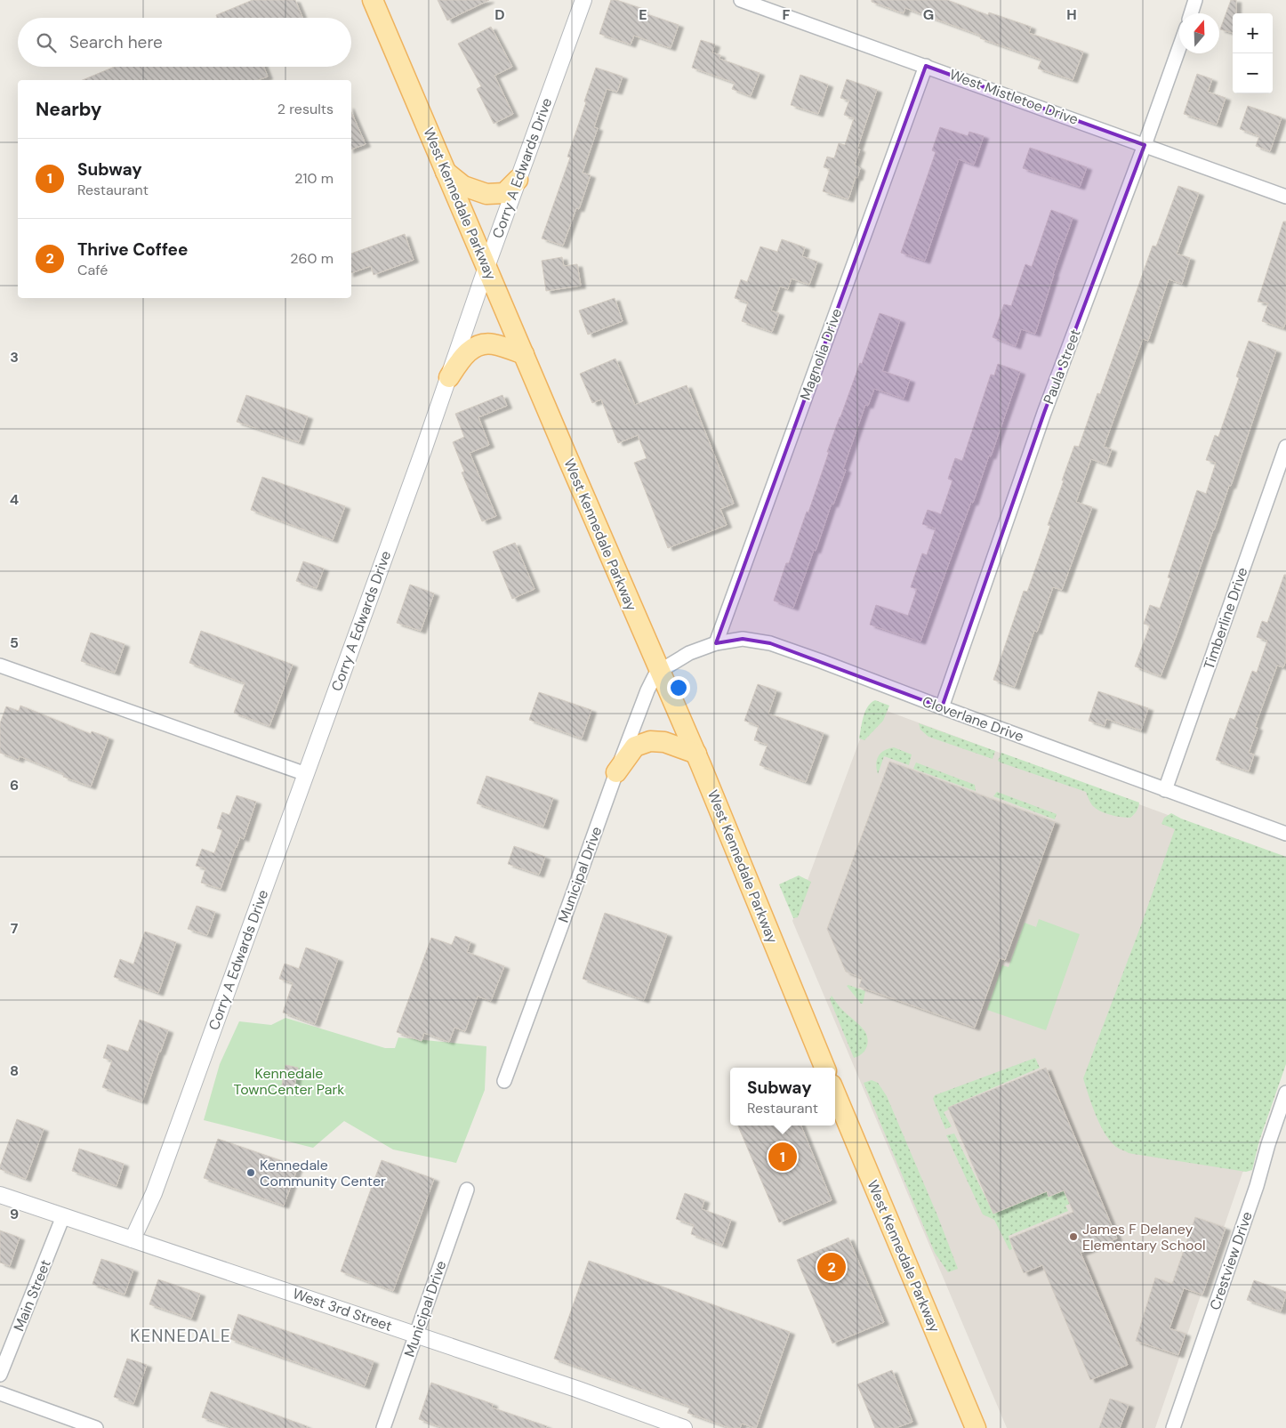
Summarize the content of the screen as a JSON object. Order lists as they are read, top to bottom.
{
  "streets": {
    "main road": ["West Kennedale Parkway"],
    "street": [
      "West Mistletoe Drive",
      "Corry A Edwards Drive",
      "Magnolia Drive",
      "Paula Street",
      "Timberline Drive",
      "Cloverlane Drive",
      "Municipal Drive",
      "Crestview Drive",
      "Main Street",
      "West 3rd Street"
    ]
  },
  "crossings": [
    ["West Mistletoe Drive", "Magnolia Drive"],
    ["West Mistletoe Drive", "Paula Street"],
    ["Corry A Edwards Drive", "West Kennedale Parkway"],
    ["Corry A Edwards Drive", "West 3rd Street"],
    ["West Kennedale Parkway", "Cloverlane Drive"],
    ["West Kennedale Parkway", "Municipal Drive"],
    ["Magnolia Drive", "Cloverlane Drive"],
    ["Paula Street", "Cloverlane Drive"],
    ["Timberline Drive", "Cloverlane Drive"],
    ["Cloverlane Drive", "Municipal Drive"],
    ["Municipal Drive", "West 3rd Street"],
    ["Main Street", "West 3rd Street"]
  ],
  "districts": ["KENNEDALE"],
  "parks": ["Kennedale TownCenter Park"],
  "places": ["Kennedale Community Center", "James F Delaney Elementary School"],
  "north": "top",
  "page": {
    "map_buttons": ["+", "−"],
    "search": "Search here",
    "heading": ["Nearby", "2 results"],
    "list": [
      {
        "mark": "1",
        "name": "Subway",
        "note": "Restaurant",
        "value": "210 m"
      },
      {
        "mark": "2",
        "name": "Thrive Coffee",
        "note": "Café",
        "value": "260 m"
      }
    ],
    "popup": ["Subway", "Restaurant"],
    "pins": ["1", "2"]
  },
  "grid": {
    "columns": [
      "D",
      "E",
      "F",
      "G",
      "H"
    ],
    "rows": [
      "3",
      "4",
      "5",
      "6",
      "7",
      "8",
      "9"
    ]
  }
}
